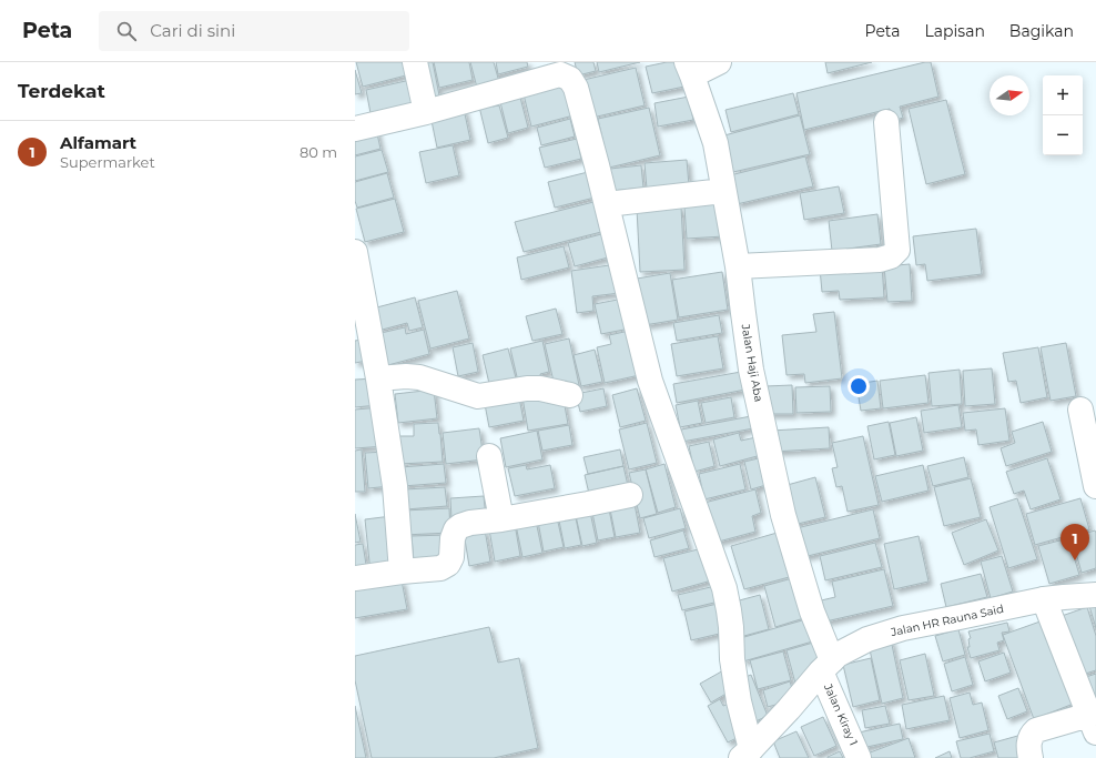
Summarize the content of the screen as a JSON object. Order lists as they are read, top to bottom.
{
  "streets": {
    "street": ["Jalan Haji Aba", "Jalan HR Rauna Said", "Jalan Kiray 1"]
  },
  "crossings": [
    ["Jalan Haji Aba", "Jalan HR Rauna Said"],
    ["Jalan Haji Aba", "Jalan Kiray 1"],
    ["Jalan HR Rauna Said", "Jalan Kiray 1"]
  ],
  "north": "right",
  "page": {
    "header": "Peta",
    "search": "Cari di sini",
    "nav": ["Peta", "Lapisan", "Bagikan"],
    "heading": "Terdekat",
    "map_buttons": ["+", "−"],
    "list": [
      {
        "mark": "1",
        "name": "Alfamart",
        "note": "Supermarket",
        "value": "80 m"
      }
    ],
    "pins": "1"
  }
}
